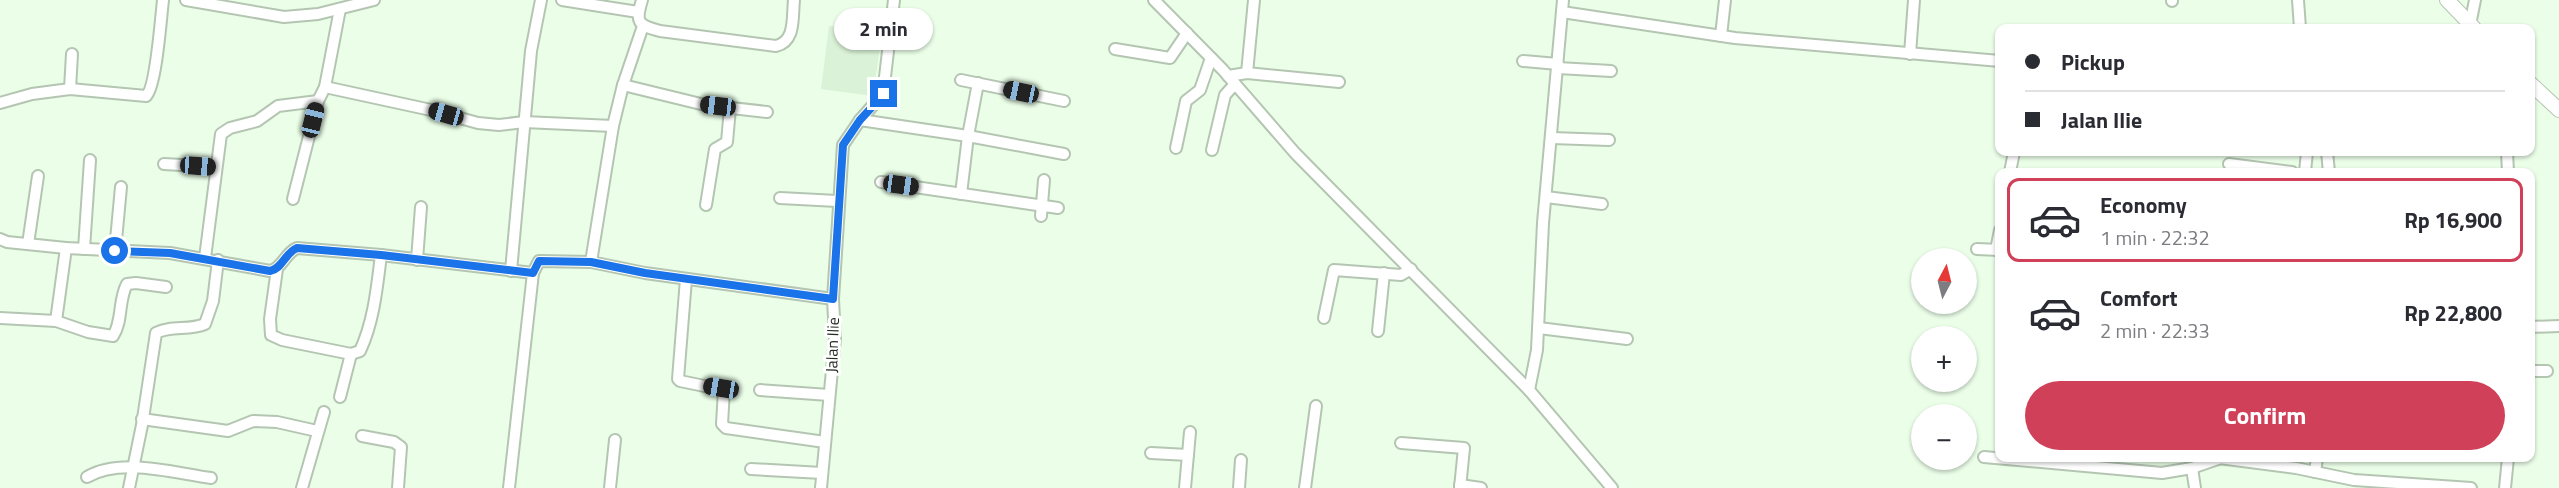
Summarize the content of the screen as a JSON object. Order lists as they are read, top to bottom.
{
  "streets": {
    "street": ["Jalan Ilie"]
  },
  "north": "top",
  "page": {
    "bubble": "2 min",
    "banner": ["Pickup", "Jalan Ilie"],
    "list": [
      {
        "name": "Economy",
        "note": "1 min · 22:32",
        "value": "Rp 16,900"
      },
      {
        "name": "Comfort",
        "note": "2 min · 22:33",
        "value": "Rp 22,800"
      }
    ],
    "map_buttons": ["+", "−"],
    "buttons": "Confirm"
  }
}
